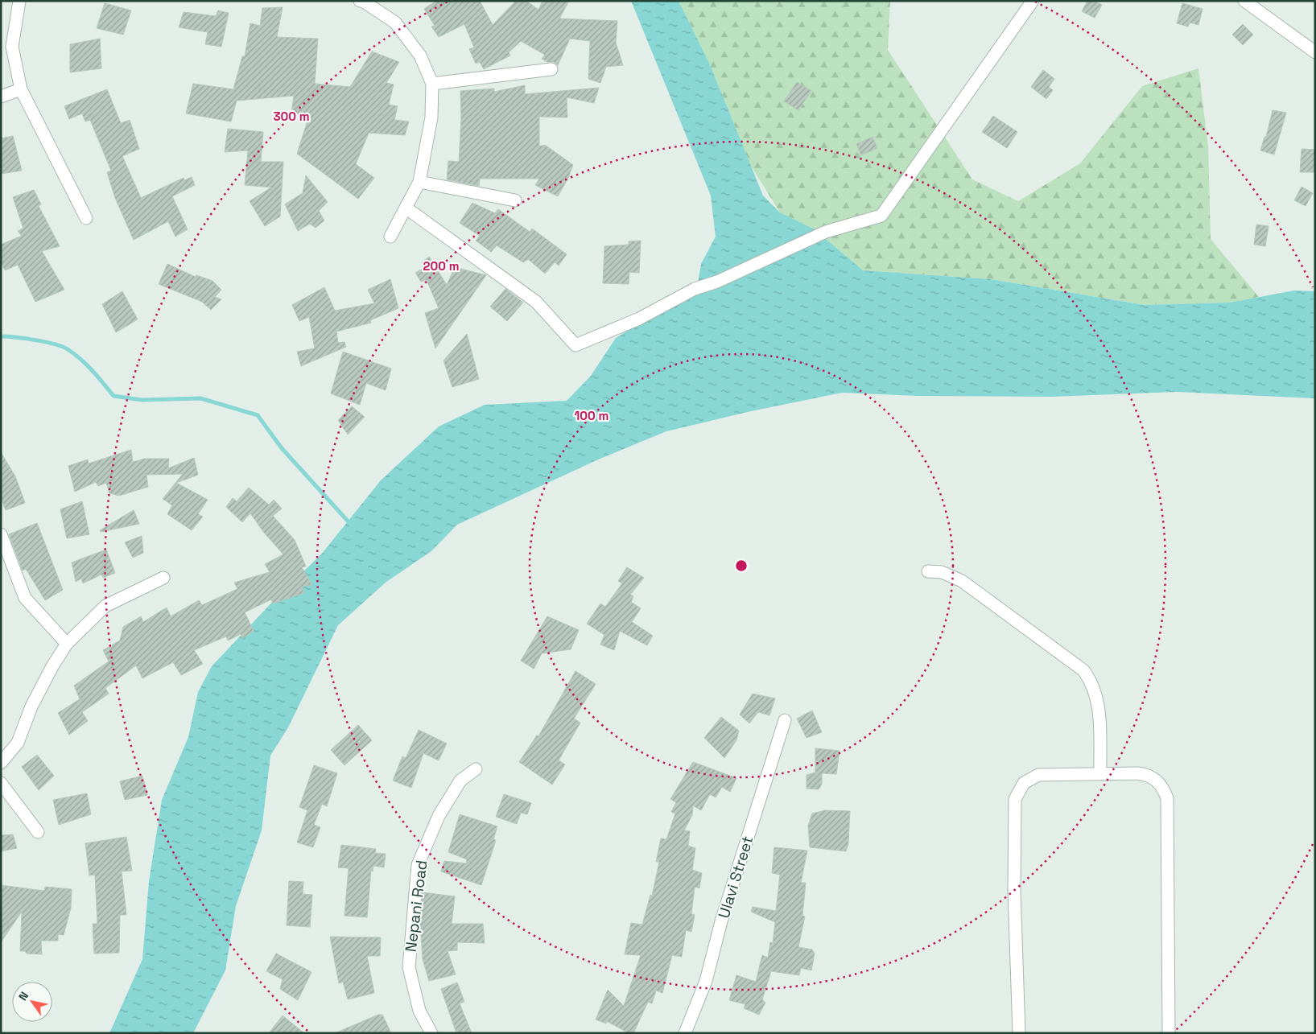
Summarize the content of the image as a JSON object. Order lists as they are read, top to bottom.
{
  "streets": {
    "street": ["Ulavi Street", "Nepani Road"]
  },
  "north": "top left",
  "rings": ["300 m", "200 m", "100 m"]
}
